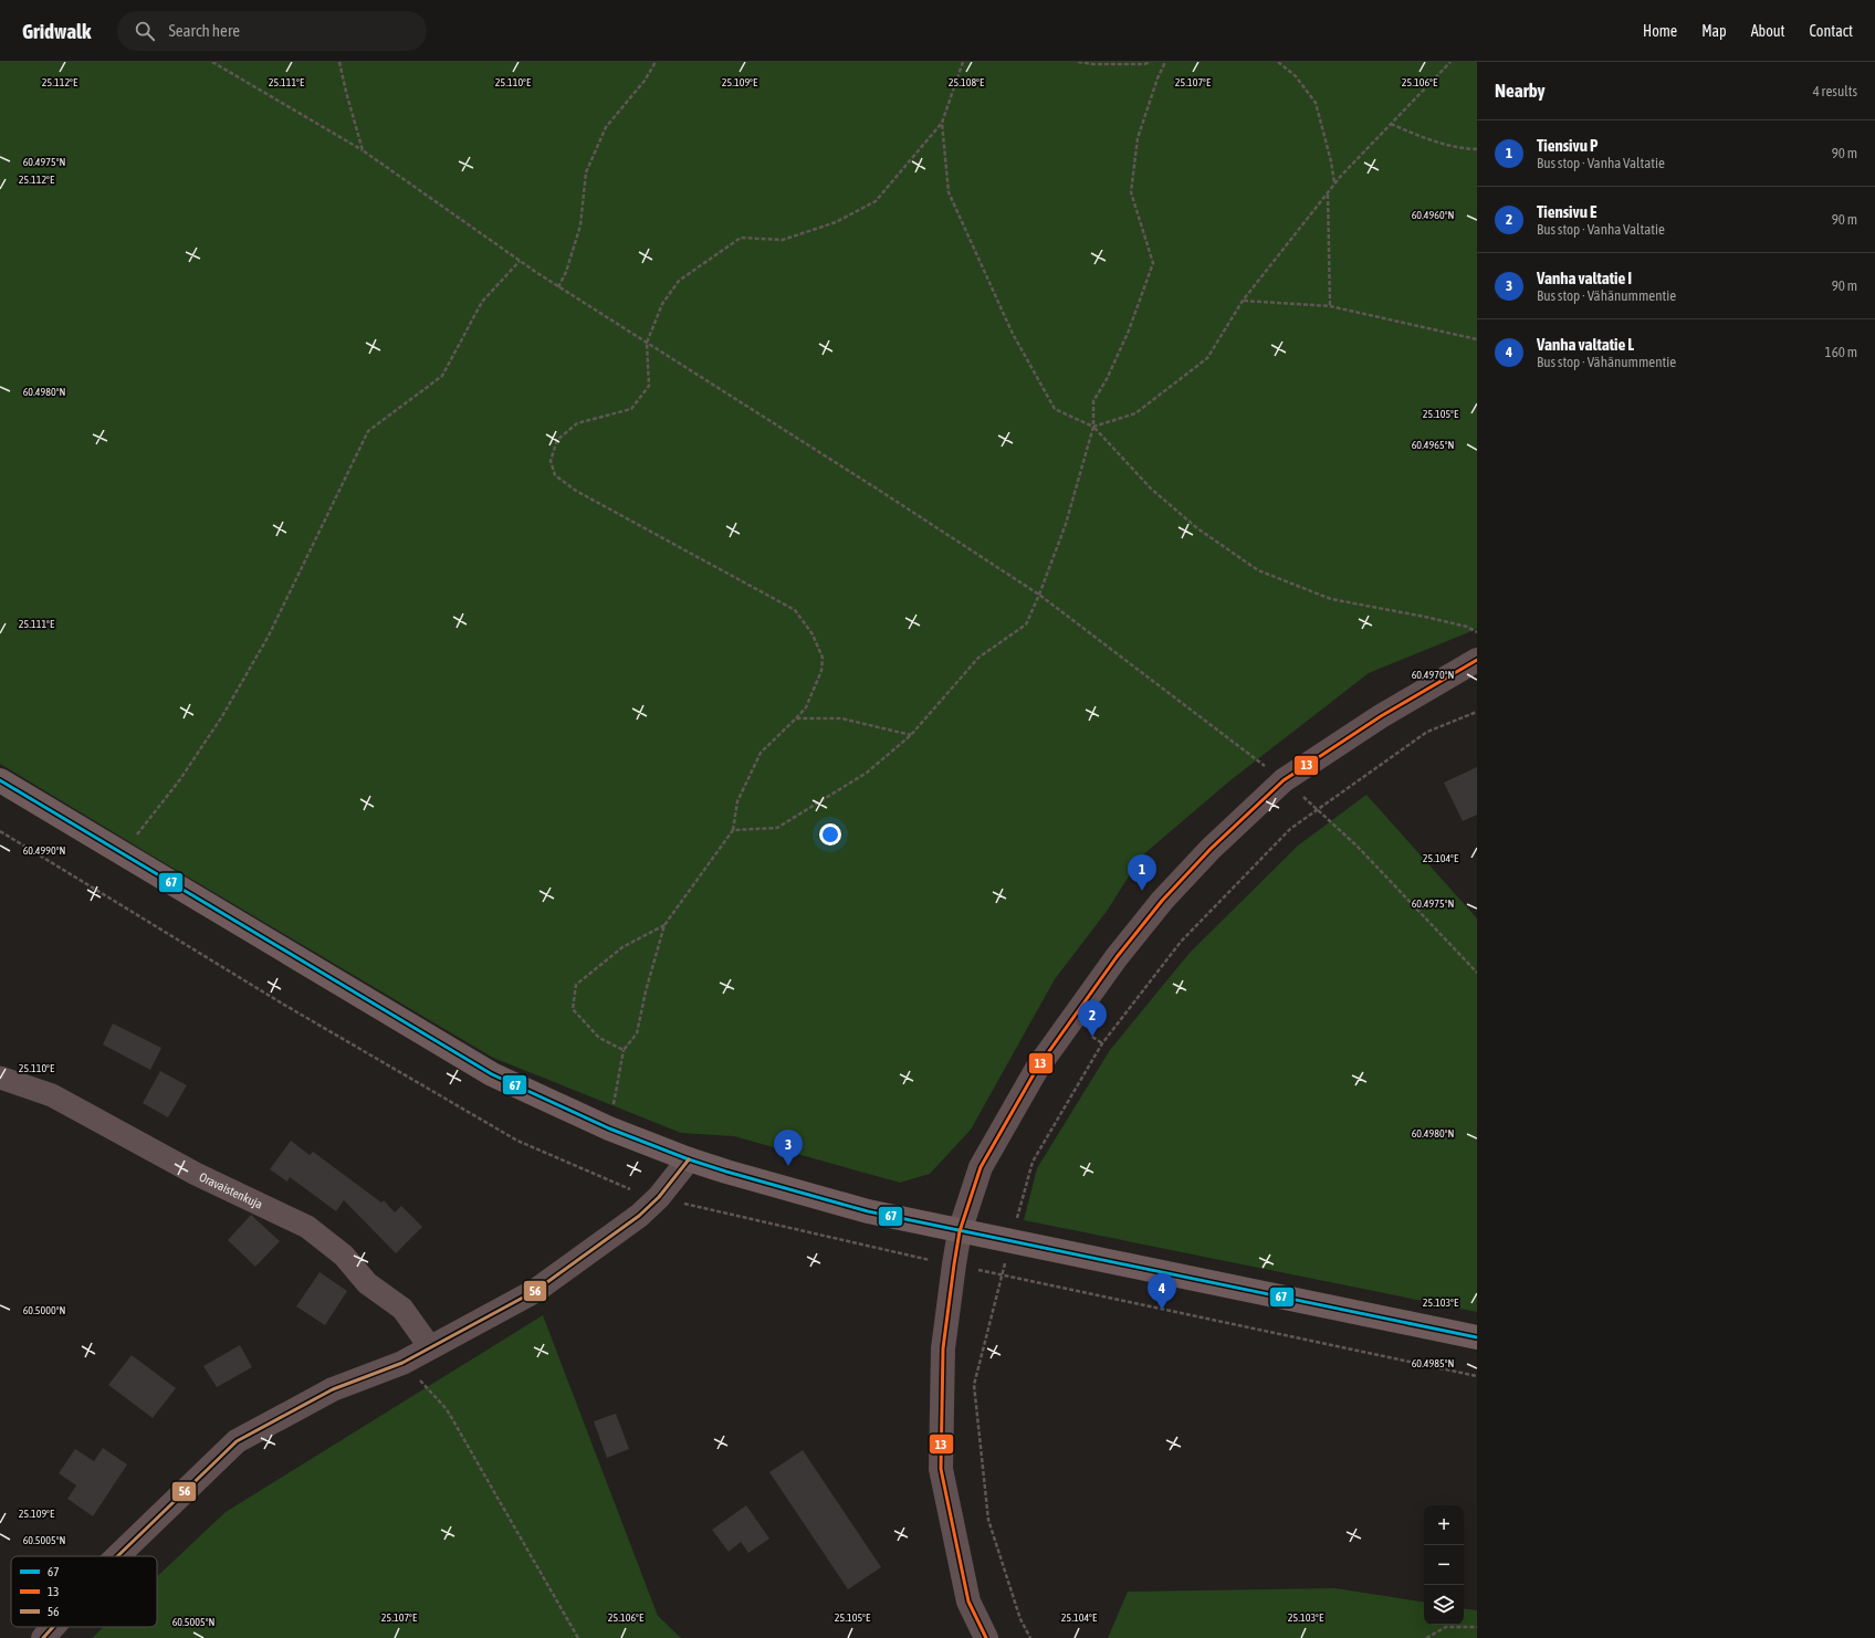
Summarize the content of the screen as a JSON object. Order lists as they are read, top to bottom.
{
  "streets": {
    "street": ["Oravaistenkuja"]
  },
  "lines": ["transit line 13", "transit line 67", "transit line 56"],
  "legend": ["67", "13", "56"],
  "page": {
    "header": "Gridwalk",
    "search": "Search here",
    "nav": [
      "Home",
      "Map",
      "About",
      "Contact"
    ],
    "heading": ["Nearby", "4 results"],
    "list": [
      {
        "mark": "1",
        "name": "Tiensivu P",
        "note": "Bus stop · Vanha Valtatie",
        "value": "90 m"
      },
      {
        "mark": "2",
        "name": "Tiensivu E",
        "note": "Bus stop · Vanha Valtatie",
        "value": "90 m"
      },
      {
        "mark": "3",
        "name": "Vanha valtatie I",
        "note": "Bus stop · Vähänummentie",
        "value": "90 m"
      },
      {
        "mark": "4",
        "name": "Vanha valtatie L",
        "note": "Bus stop · Vähänummentie",
        "value": "160 m"
      }
    ],
    "pins": [
      "1",
      "2",
      "3",
      "4"
    ],
    "map_buttons": ["+", "−"]
  },
  "coordinates": [
    "25.112°E",
    "25.111°E",
    "25.110°E",
    "25.109°E",
    "25.108°E",
    "25.107°E",
    "25.106°E",
    "60.4975°N",
    "60.4960°N",
    "60.4980°N",
    "25.105°E",
    "60.4965°N",
    "60.4970°N",
    "60.4990°N",
    "25.104°E",
    "25.103°E",
    "60.5000°N",
    "60.4985°N",
    "60.5005°N"
  ]
}
